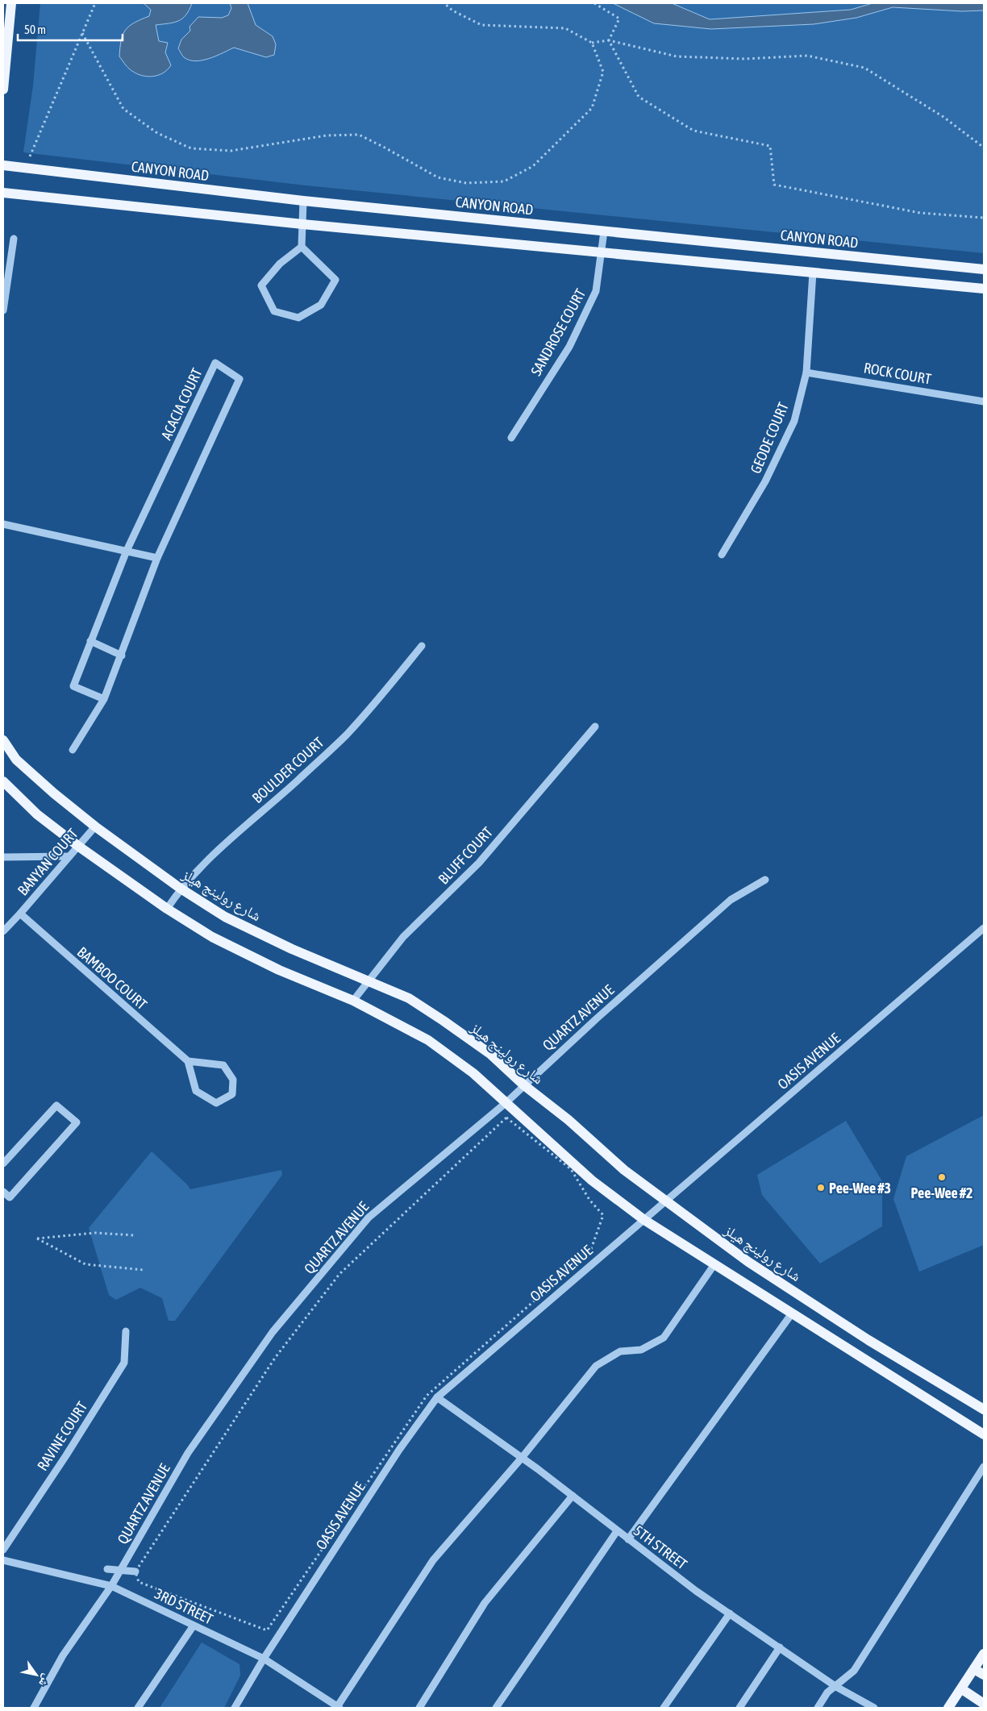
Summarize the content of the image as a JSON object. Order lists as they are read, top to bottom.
{
  "streets": {
    "main road": ["CANYON ROAD", "شارع رولينج هيلز"],
    "street": [
      "SANDROSE COURT",
      "ROCK COURT",
      "ACACIA COURT",
      "GEODE COURT",
      "BOULDER COURT",
      "BLUFF COURT",
      "BANYAN COURT",
      "BAMBOO COURT",
      "QUARTZ AVENUE",
      "OASIS AVENUE",
      "RAVINE COURT",
      "5TH STREET",
      "3RD STREET"
    ]
  },
  "crossings": [
    ["CANYON ROAD", "SANDROSE COURT"],
    ["ROCK COURT", "GEODE COURT"],
    ["BOULDER COURT", "شارع رولينج هيلز"],
    ["BLUFF COURT", "شارع رولينج هيلز"],
    ["BANYAN COURT", "شارع رولينج هيلز"],
    ["BANYAN COURT", "BAMBOO COURT"],
    ["شارع رولينج هيلز", "QUARTZ AVENUE"],
    ["شارع رولينج هيلز", "OASIS AVENUE"],
    ["QUARTZ AVENUE", "3RD STREET"],
    ["OASIS AVENUE", "5TH STREET"],
    ["OASIS AVENUE", "3RD STREET"]
  ],
  "places": ["Pee-Wee #2", "Pee-Wee #3"],
  "scale_bar": "50 m",
  "north": "bottom right"
}
